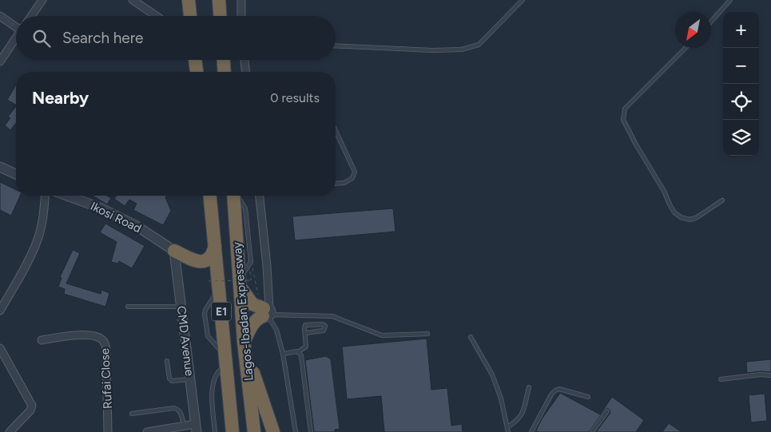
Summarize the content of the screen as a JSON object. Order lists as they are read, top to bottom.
{
  "streets": {
    "highway": ["E1", "Lagos-Ibadan Expressway"],
    "street": ["Ikosi Road", "CMD Avenue", "Rufai Close"]
  },
  "crossings": [
    ["Ikosi Road", "CMD Avenue"]
  ],
  "north": "bottom left",
  "page": {
    "map_buttons": ["+", "−"],
    "search": "Search here",
    "heading": ["Nearby", "0 results"]
  }
}
